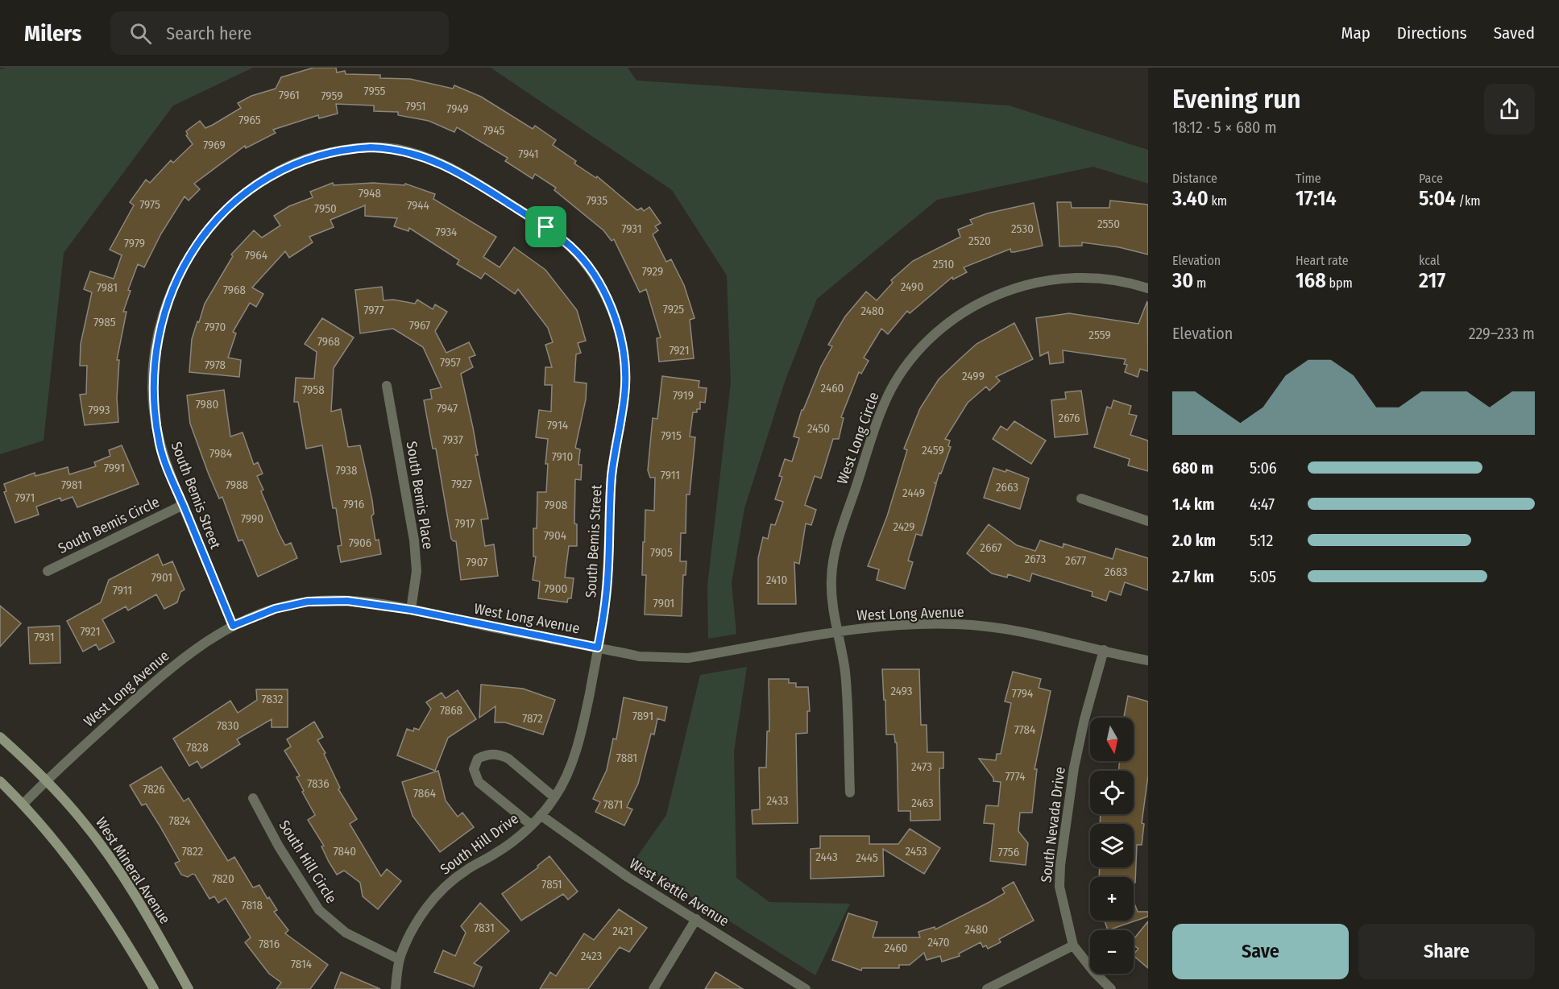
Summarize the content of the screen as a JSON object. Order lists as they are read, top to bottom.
{
  "streets": {
    "main road": ["West Mineral Avenue"],
    "street": [
      "West Long Circle",
      "South Bemis Street",
      "South Bemis Place",
      "South Bemis Circle",
      "West Long Avenue",
      "South Nevada Drive",
      "South Hill Drive",
      "South Hill Circle",
      "West Kettle Avenue"
    ]
  },
  "crossings": [
    ["West Long Circle", "West Long Avenue"],
    ["South Bemis Street", "South Bemis Circle"],
    ["South Bemis Street", "West Long Avenue"],
    ["South Bemis Street", "South Hill Drive"],
    ["South Bemis Place", "West Long Avenue"],
    ["West Long Avenue", "South Nevada Drive"],
    ["West Long Avenue", "South Hill Drive"],
    ["West Long Avenue", "West Mineral Avenue"],
    ["South Hill Drive", "South Hill Circle"],
    ["South Hill Drive", "West Kettle Avenue"]
  ],
  "house_numbers": [
    "7955",
    "7961",
    "7959",
    "7951",
    "7949",
    "7965",
    "7945",
    "7969",
    "7941",
    "7948",
    "7935",
    "7975",
    "7944",
    "7950",
    "2550",
    "7931",
    "2530",
    "7934",
    "2520",
    "7979",
    "7964",
    "2510",
    "7929",
    "2490",
    "7981",
    "7968",
    "7925",
    "7977",
    "2480",
    "7985",
    "7967",
    "7970",
    "2559",
    "7968",
    "7921",
    "7957",
    "7978",
    "2499",
    "2460",
    "7958",
    "7919",
    "7980",
    "7947",
    "7993",
    "2676",
    "7914",
    "2450",
    "7915",
    "7937",
    "2459",
    "7984",
    "7910",
    "7991",
    "7938",
    "7911",
    "7927",
    "7981",
    "7988",
    "2663",
    "2449",
    "7971",
    "7916",
    "7908",
    "7990",
    "7917",
    "2429",
    "7904",
    "7906",
    "2667",
    "7905",
    "2673",
    "2677",
    "7907",
    "2683",
    "7901",
    "2410",
    "7900",
    "7911",
    "7901",
    "7921",
    "7931",
    "2493",
    "7794",
    "7832",
    "7868",
    "7891",
    "7872",
    "7830",
    "7784",
    "7828",
    "7881",
    "2473",
    "7774",
    "7836",
    "7826",
    "7864",
    "2433",
    "2463",
    "7871",
    "7824",
    "7822",
    "7840",
    "2453",
    "7756",
    "2443",
    "2445",
    "7820",
    "7851",
    "7818",
    "7831",
    "2480",
    "2421",
    "2470",
    "7816",
    "2460",
    "2423",
    "7814"
  ],
  "north": "bottom",
  "page": {
    "header": "Milers",
    "search": "Search here",
    "nav": ["Map", "Directions", "Saved"],
    "heading": ["Evening run", "18:12 · 5 × 680 m"],
    "stats": [
      ["Distance", "3.40 km"],
      ["Time", "17:14"],
      ["Pace", "5:04 /km"],
      ["Elevation", "30 m"],
      ["Heart rate", "168 bpm"],
      ["kcal", "217"]
    ],
    "chart": ["Elevation", "229–233 m"],
    "list": [
      {
        "name": "680 m",
        "note": "5:06"
      },
      {
        "name": "1.4 km",
        "note": "4:47"
      },
      {
        "name": "2.0 km",
        "note": "5:12"
      },
      {
        "name": "2.7 km",
        "note": "5:05"
      }
    ],
    "map_buttons": ["+", "−"],
    "buttons": ["Save", "Share"]
  }
}
